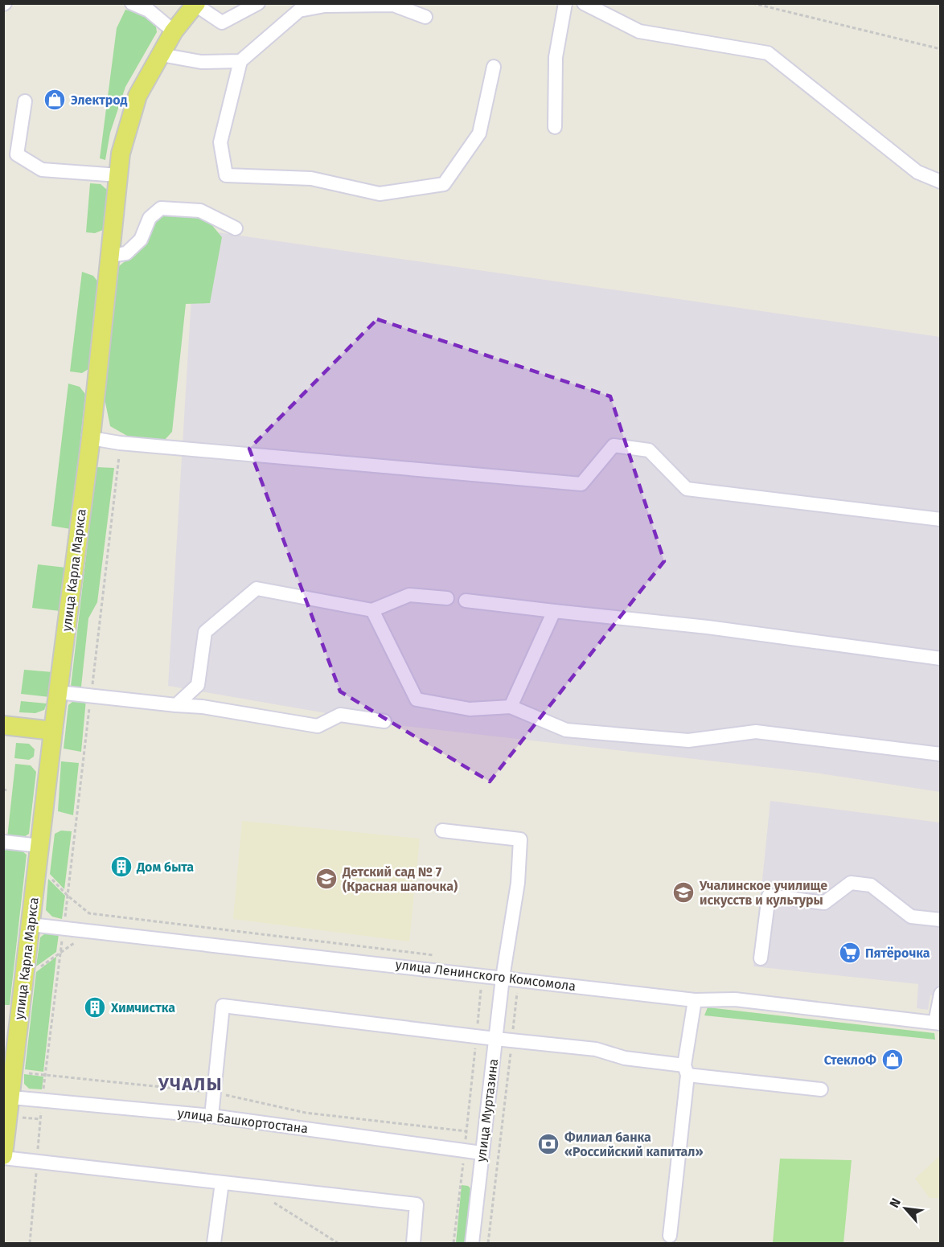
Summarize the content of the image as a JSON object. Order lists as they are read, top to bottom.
{
  "streets": {
    "main road": ["улица Карла Маркса"],
    "street": ["улица Ленинского Комсомола", "улица Муртазина", "улица Башкортостана"]
  },
  "crossings": [
    ["улица Карла Маркса", "улица Ленинского Комсомола"],
    ["улица Карла Маркса", "улица Башкортостана"],
    ["улица Ленинского Комсомола", "улица Муртазина"],
    ["улица Муртазина", "улица Башкортостана"]
  ],
  "districts": ["УЧАЛЫ"],
  "places": {
    "shop": ["Электрод", "СтеклоФ"],
    "building": ["Дом быта", "Химчистка"],
    "school or university": ["Детский сад № 7 (Красная шапочка)", "Учалинское училище искусств и культуры"],
    "supermarket": ["Пятёрочка"],
    "bank": ["Филиал банка «Российский капитал»"]
  },
  "north": "top left"
}
